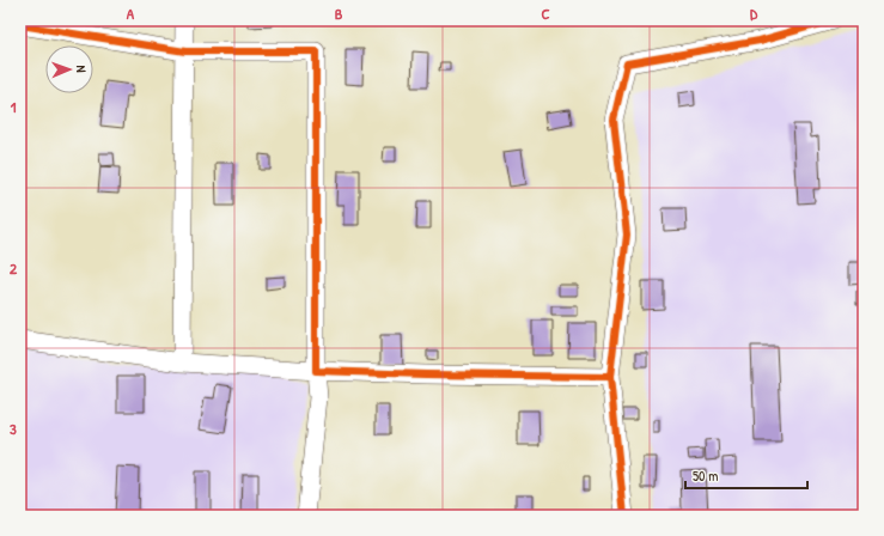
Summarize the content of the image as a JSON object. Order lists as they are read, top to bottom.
{
  "scale_bar": "50 m",
  "north": "right",
  "grid": {
    "columns": [
      "A",
      "B",
      "C",
      "D"
    ],
    "rows": ["1", "2", "3"]
  }
}
